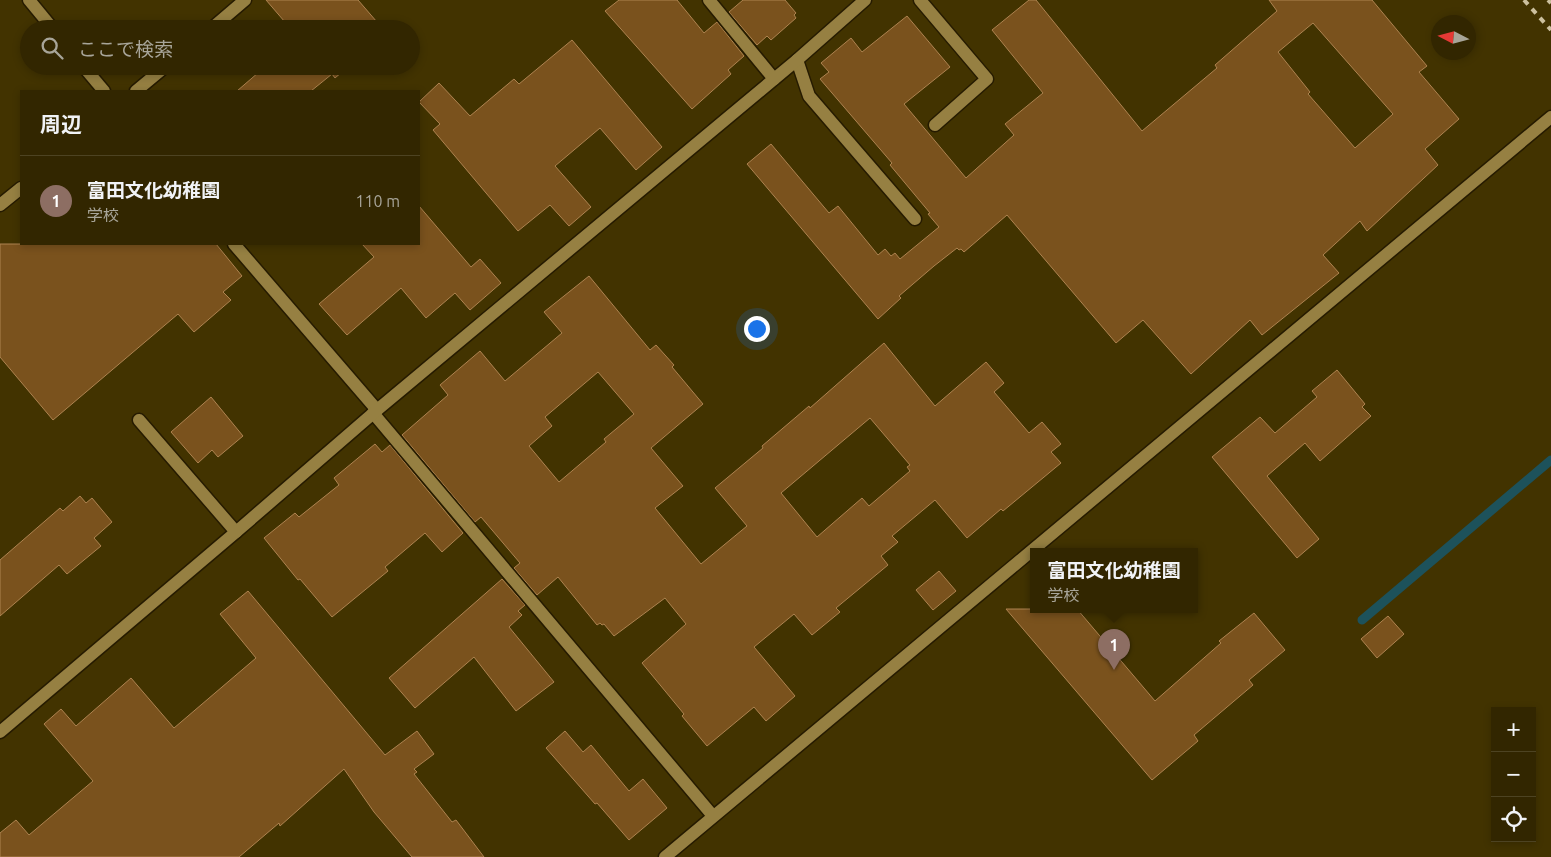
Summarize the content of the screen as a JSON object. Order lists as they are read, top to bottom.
{
  "north": "left",
  "page": {
    "search": "ここで検索",
    "heading": "周辺",
    "list": [
      {
        "mark": "1",
        "name": "富田文化幼稚園",
        "note": "学校",
        "value": "110 m"
      }
    ],
    "popup": ["富田文化幼稚園", "学校"],
    "pins": "1",
    "map_buttons": ["+", "−"]
  }
}
